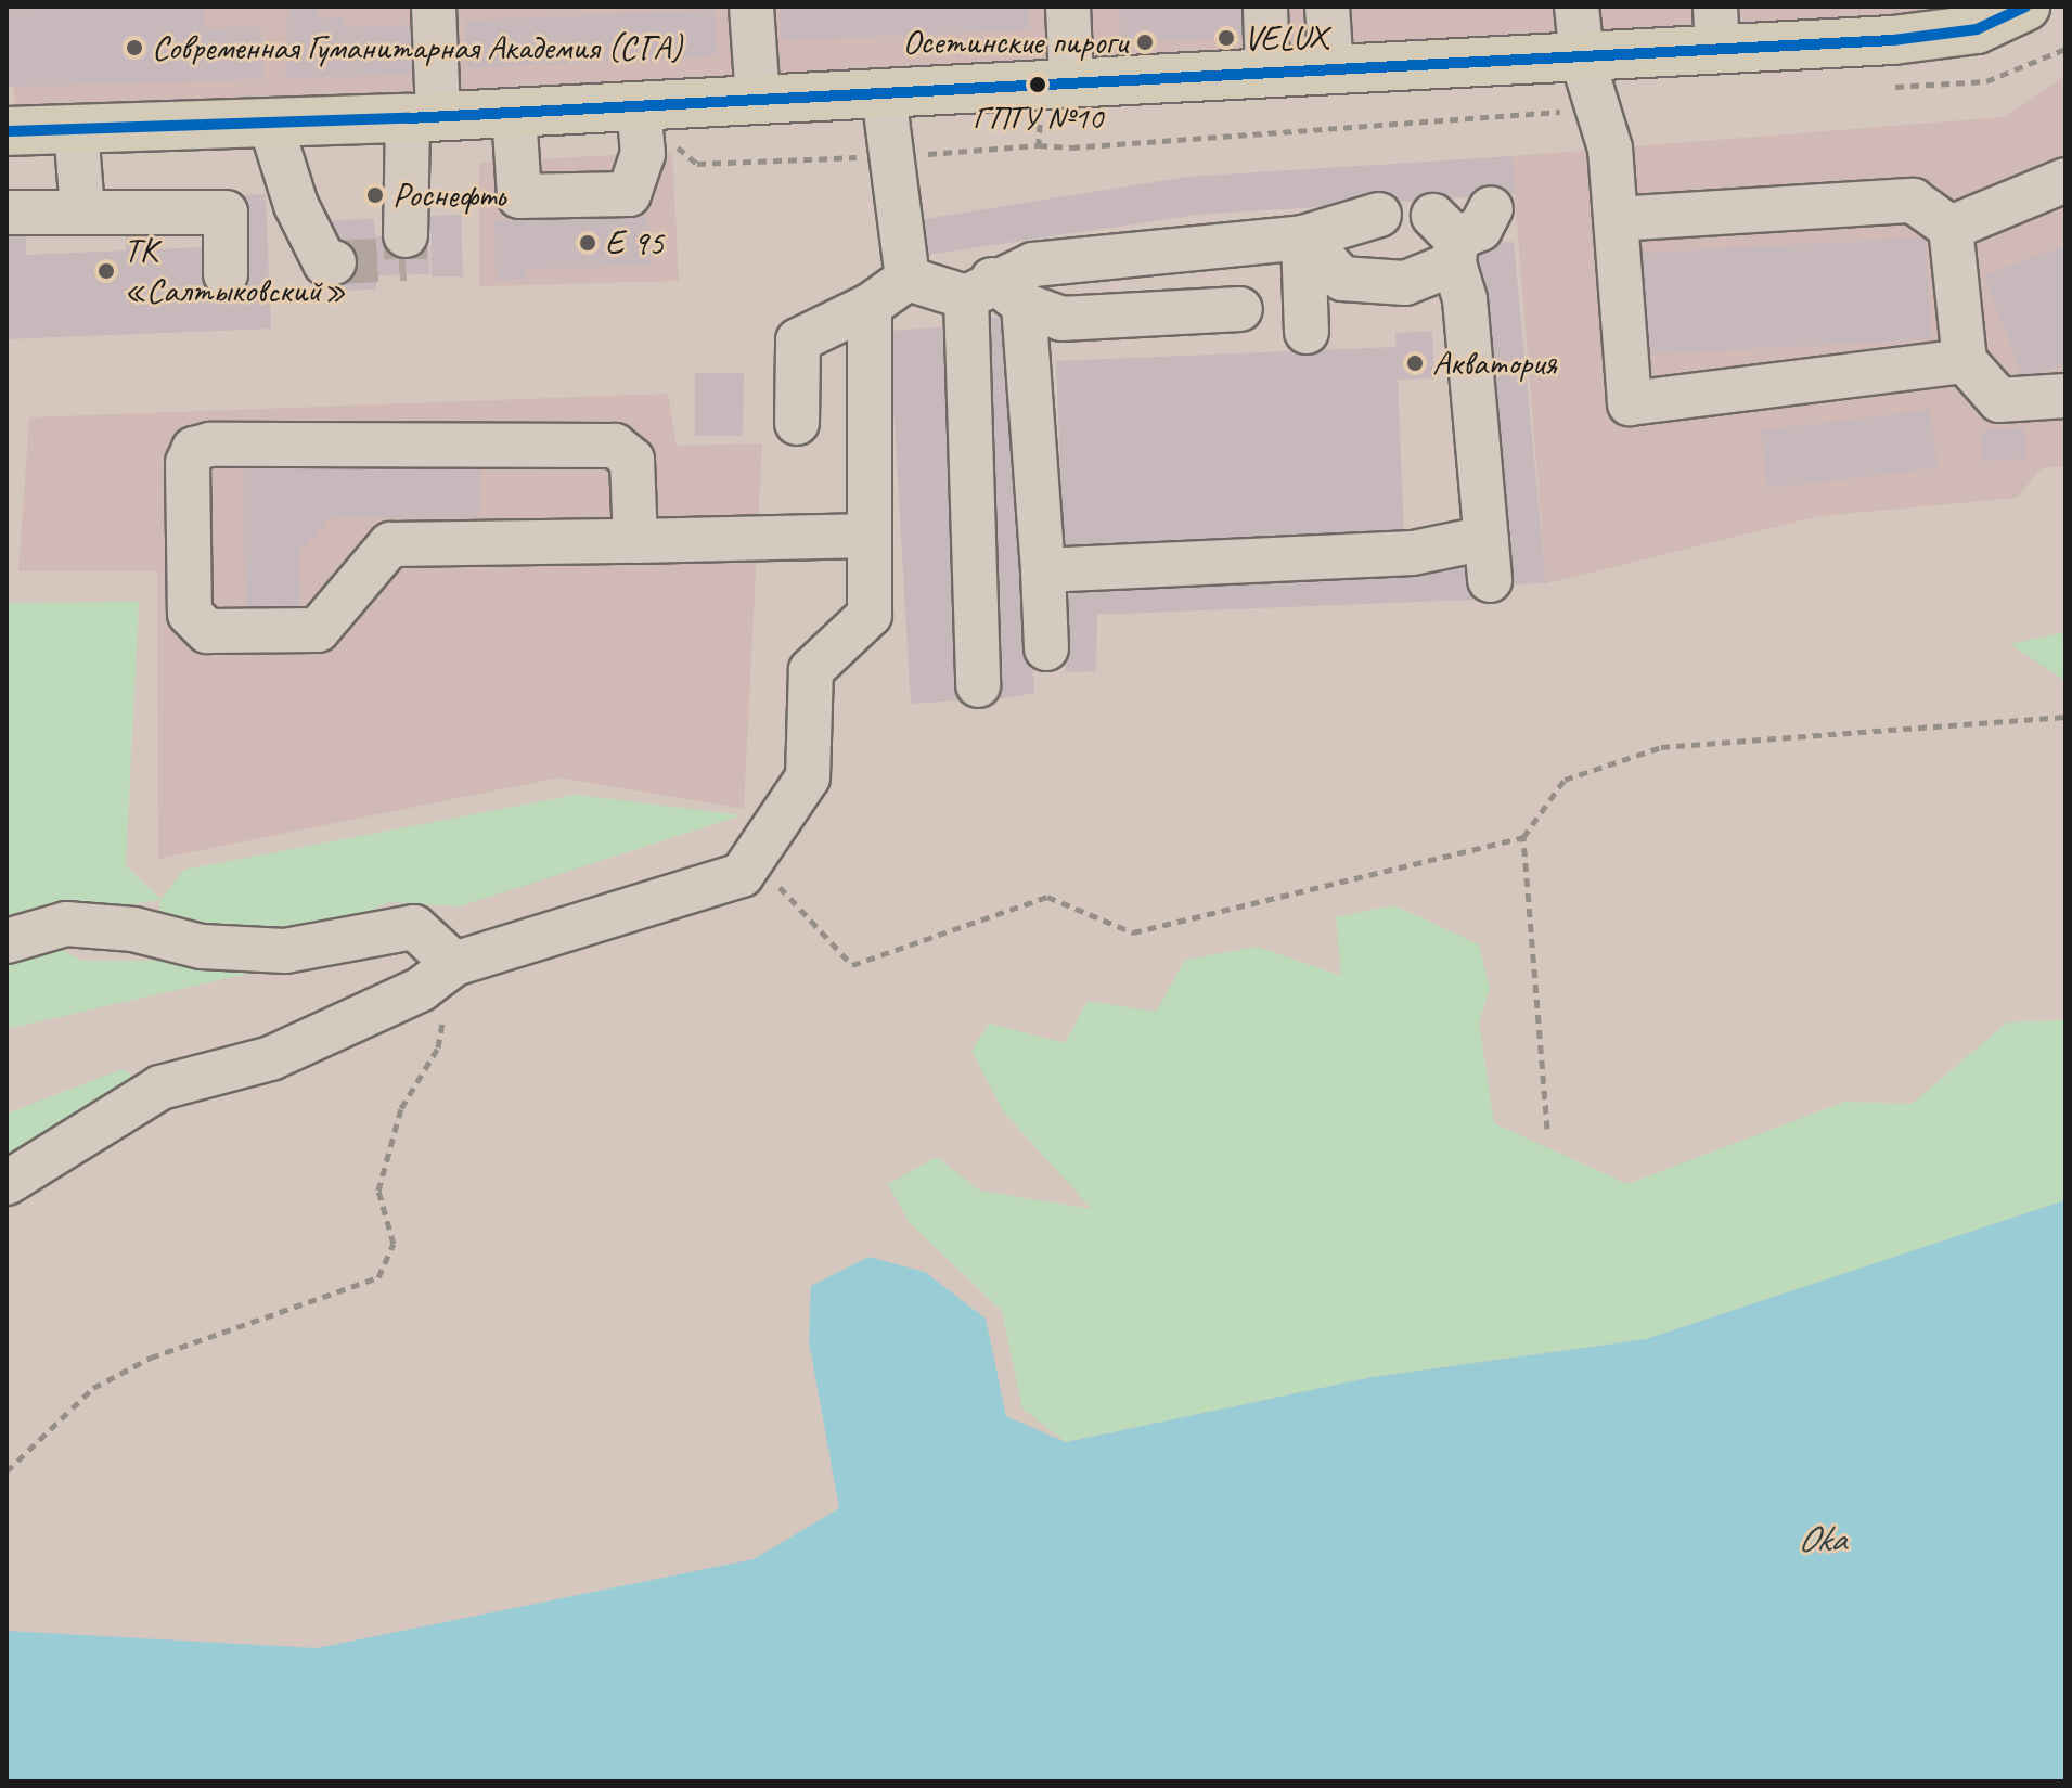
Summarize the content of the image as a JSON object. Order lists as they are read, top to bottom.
{
  "water": ["Oka"],
  "places": [
    "VELUX",
    "Осетинские пироги",
    "Современная Гуманитарная Академия (СГА)",
    "ГПТУ №10",
    "Роснефть",
    "Е 95",
    "ТК «Салтыковский»",
    "Акватория"
  ]
}
